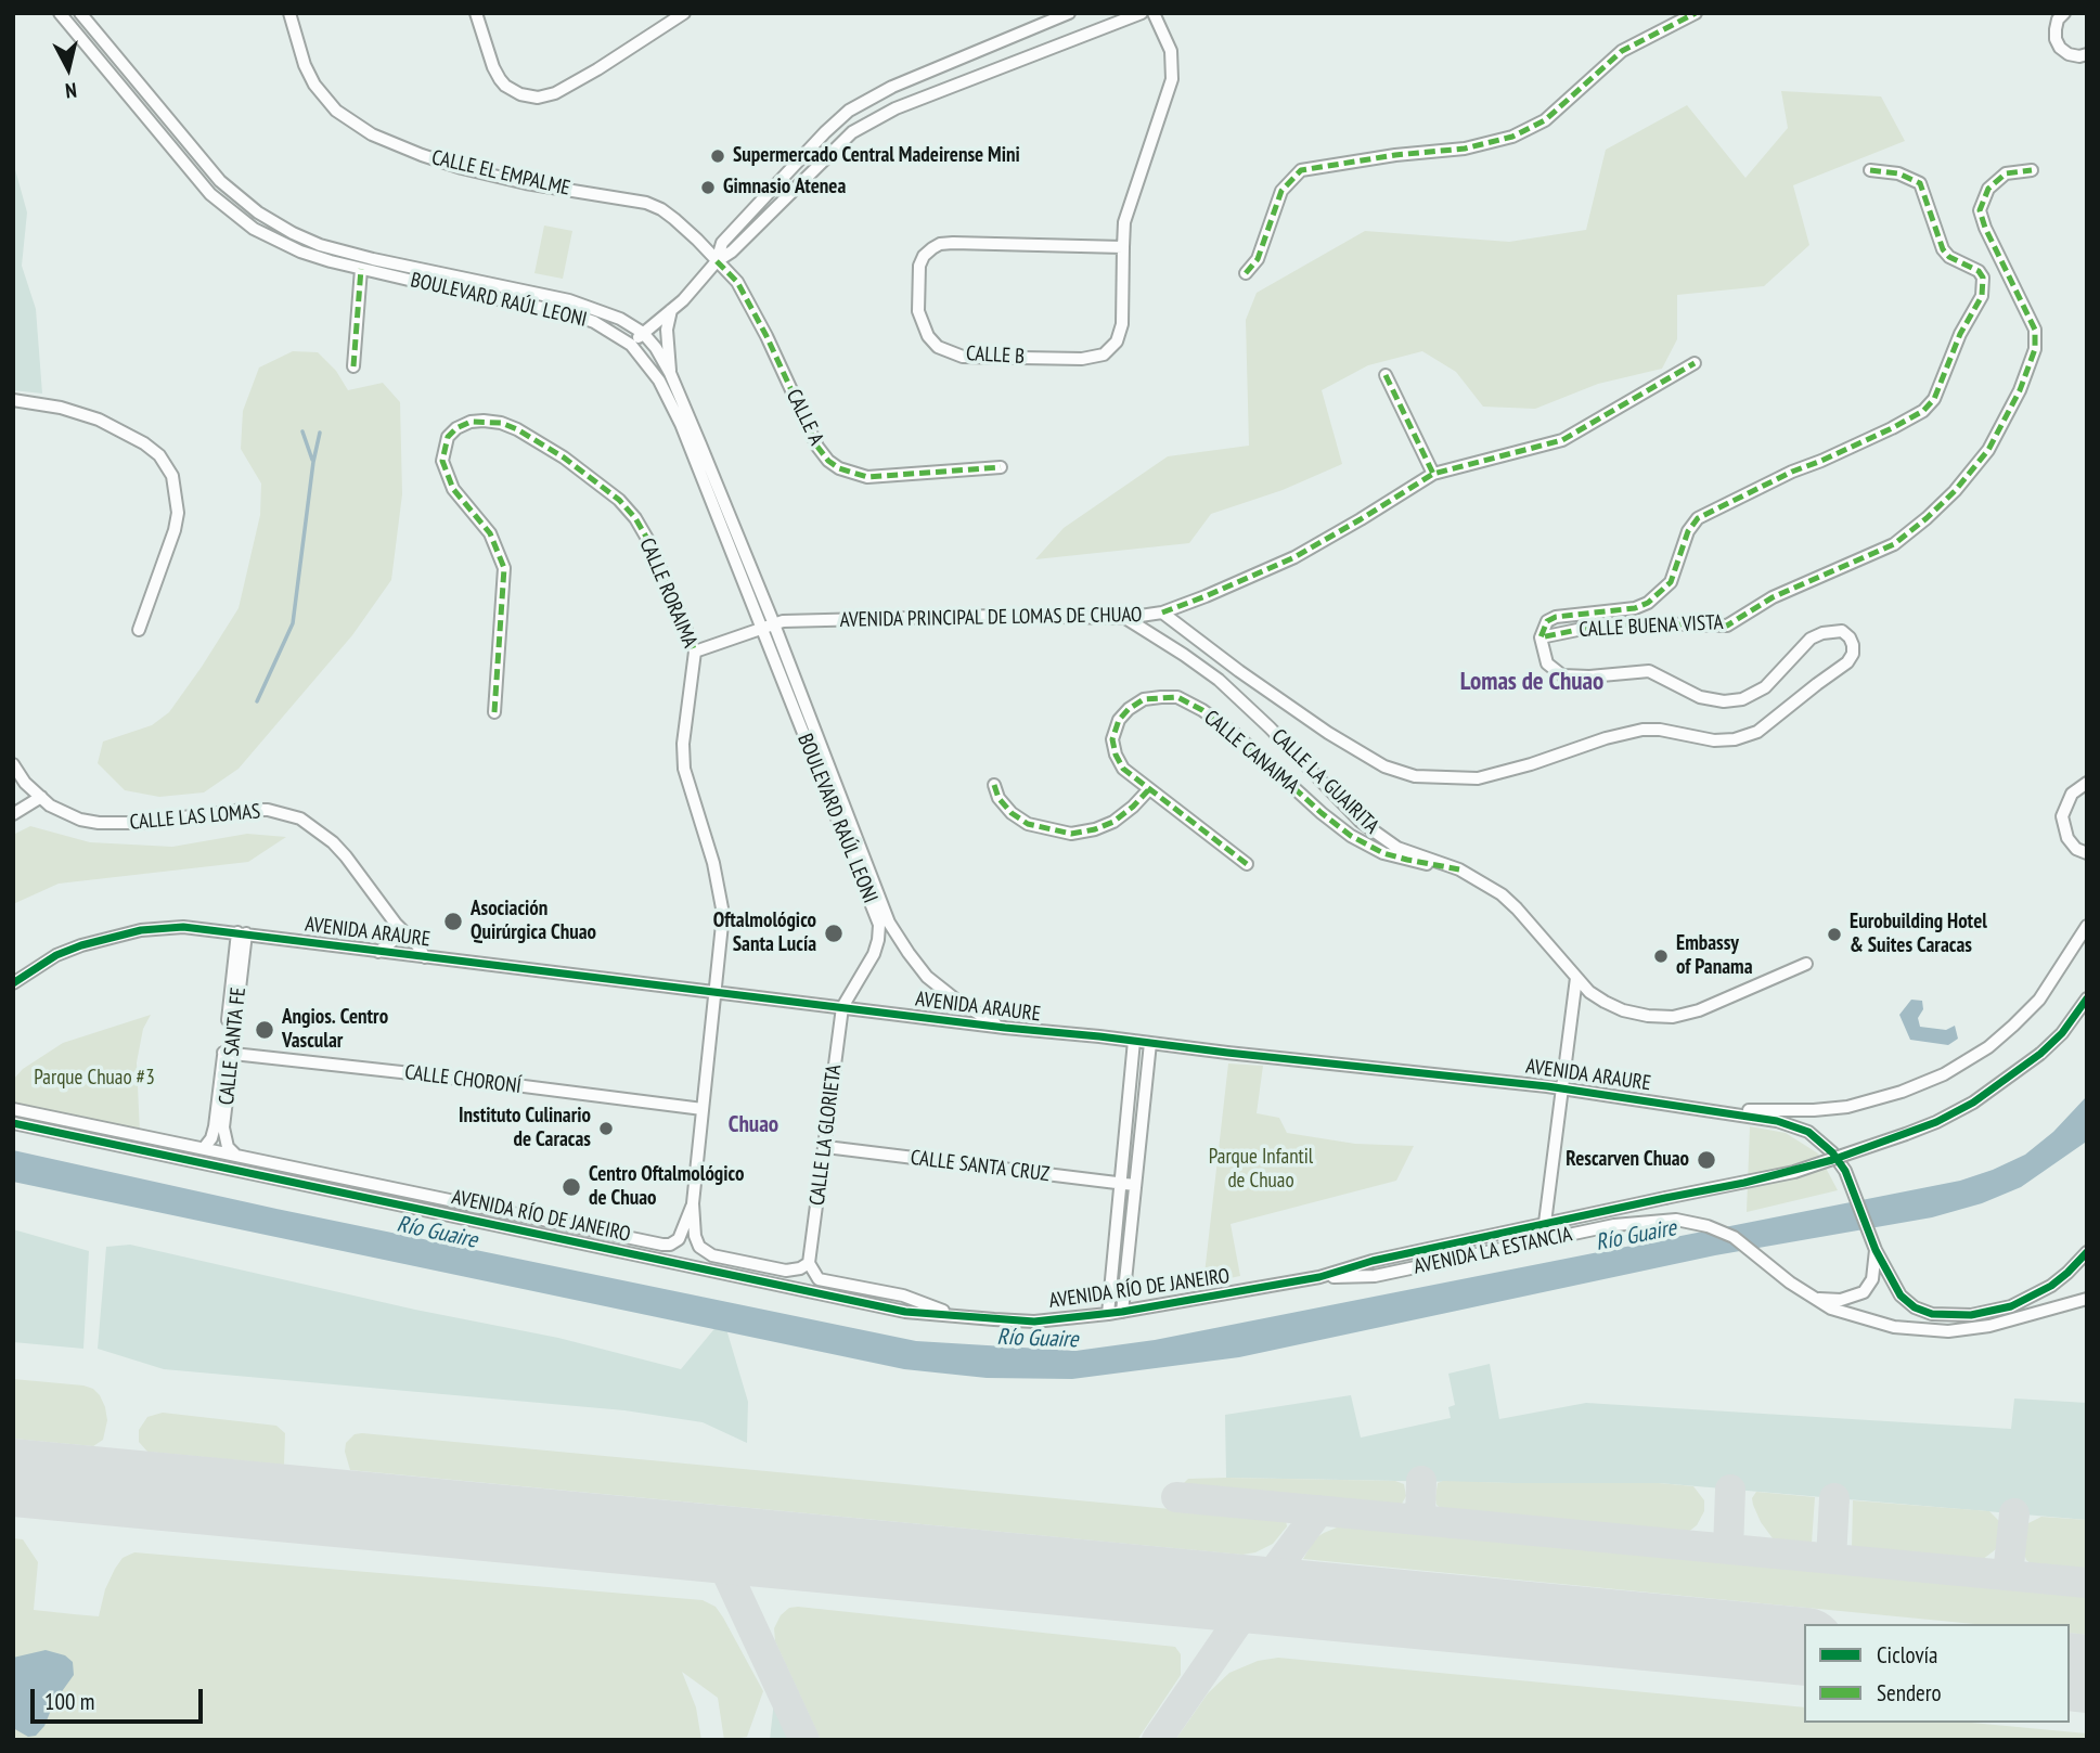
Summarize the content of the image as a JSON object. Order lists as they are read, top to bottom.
{
  "streets": {
    "street": [
      "CALLE EL EMPALME",
      "BOULEVARD RAÚL LEONI",
      "CALLE B",
      "CALLE A",
      "CALLE RORAIMA",
      "AVENIDA PRINCIPAL DE LOMAS DE CHUAO",
      "CALLE BUENA VISTA",
      "CALLE CANAIMA",
      "CALLE LA GUAIRITA",
      "CALLE LAS LOMAS",
      "AVENIDA ARAURE",
      "CALLE SANTA FE",
      "CALLE CHORONÍ",
      "CALLE LA GLORIETA",
      "CALLE SANTA CRUZ",
      "AVENIDA RÍO DE JANEIRO",
      "AVENIDA LA ESTANCIA"
    ]
  },
  "crossings": [
    ["CALLE EL EMPALME", "CALLE A"],
    ["BOULEVARD RAÚL LEONI", "AVENIDA PRINCIPAL DE LOMAS DE CHUAO"],
    ["BOULEVARD RAÚL LEONI", "AVENIDA ARAURE"],
    ["BOULEVARD RAÚL LEONI", "CALLE LA GLORIETA"],
    ["CALLE RORAIMA", "AVENIDA PRINCIPAL DE LOMAS DE CHUAO"],
    ["CALLE RORAIMA", "AVENIDA ARAURE"],
    ["CALLE RORAIMA", "CALLE CHORONÍ"],
    ["CALLE RORAIMA", "CALLE LA GLORIETA"],
    ["CALLE RORAIMA", "AVENIDA RÍO DE JANEIRO"],
    ["AVENIDA PRINCIPAL DE LOMAS DE CHUAO", "CALLE LA GUAIRITA"],
    ["CALLE CANAIMA", "CALLE LA GUAIRITA"],
    ["CALLE LAS LOMAS", "AVENIDA ARAURE"],
    ["AVENIDA ARAURE", "CALLE SANTA FE"],
    ["AVENIDA ARAURE", "CALLE LA GLORIETA"],
    ["CALLE SANTA FE", "CALLE CHORONÍ"],
    ["CALLE SANTA FE", "AVENIDA RÍO DE JANEIRO"],
    ["CALLE LA GLORIETA", "CALLE SANTA CRUZ"],
    ["CALLE LA GLORIETA", "AVENIDA RÍO DE JANEIRO"],
    ["AVENIDA RÍO DE JANEIRO", "AVENIDA LA ESTANCIA"]
  ],
  "districts": ["Lomas de Chuao", "Chuao"],
  "water": ["Río Guaire"],
  "parks": ["Parque Chuao #3", "Parque Infantil de Chuao"],
  "places": [
    "Supermercado Central Madeirense Mini",
    "Gimnasio Atenea",
    "Asociación Quirúrgica Chuao",
    "Oftalmológico Santa Lucía",
    "Eurobuilding Hotel & Suites Caracas",
    "Embassy of Panama",
    "Angios. Centro Vascular",
    "Instituto Culinario de Caracas",
    "Rescarven Chuao",
    "Centro Oftalmológico de Chuao"
  ],
  "legend": ["Ciclovía", "Sendero"],
  "scale_bar": "100 m",
  "north": "bottom"
}
